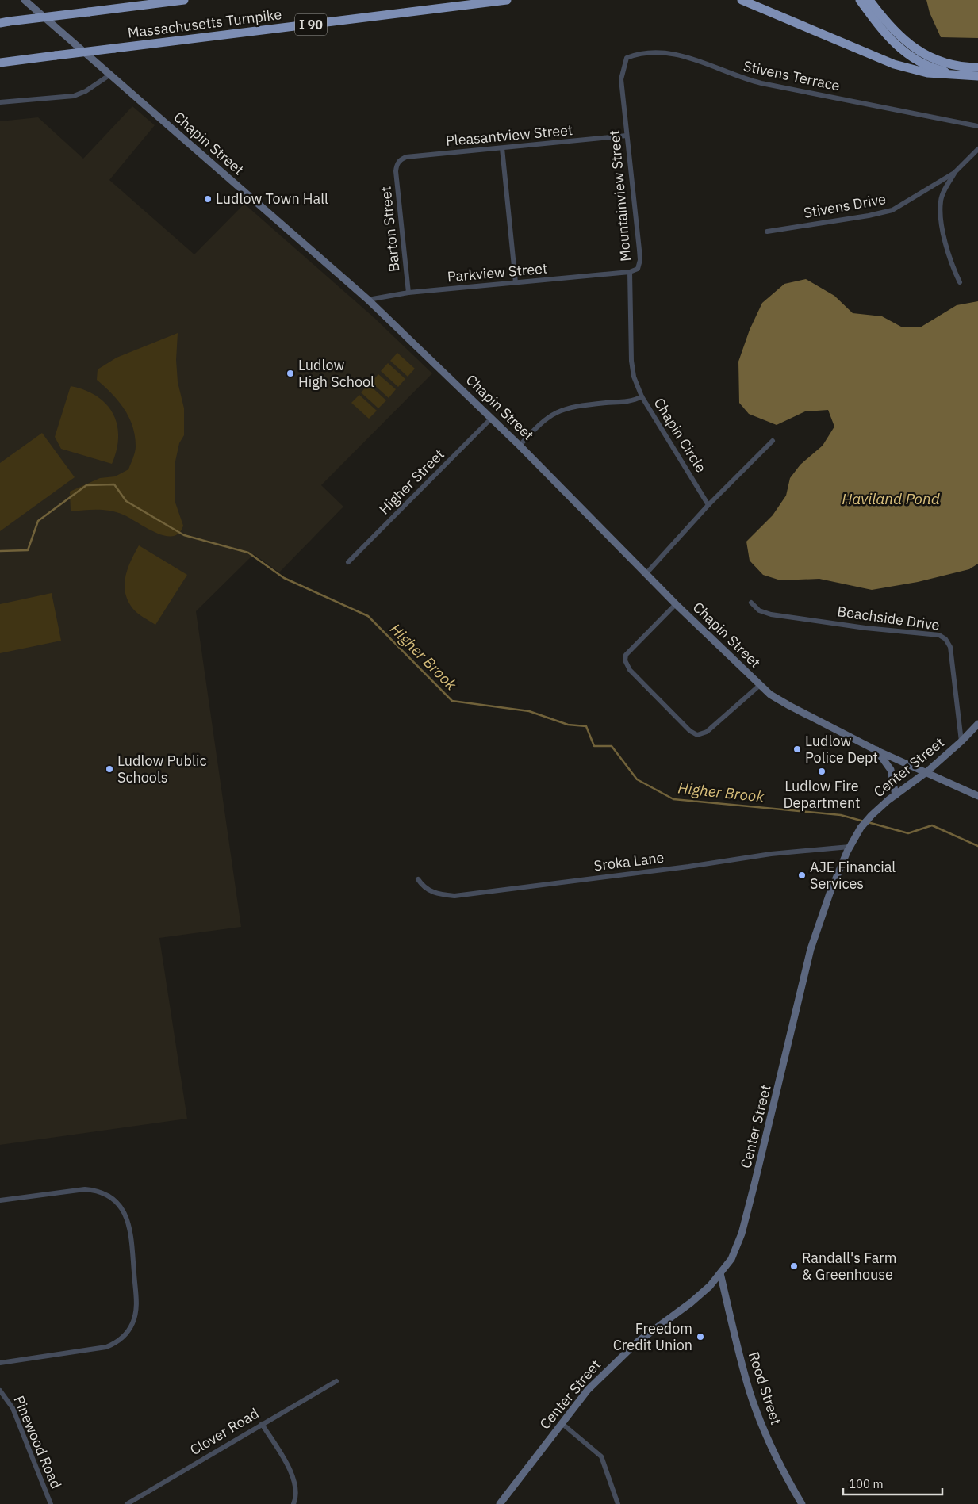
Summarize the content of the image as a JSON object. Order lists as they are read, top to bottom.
{
  "streets": {
    "highway": ["Massachusetts Turnpike", "I 90"],
    "main road": ["Chapin Street", "Center Street", "Rood Street"],
    "street": [
      "Stivens Terrace",
      "Pleasantview Street",
      "Mountainview Street",
      "Stivens Drive",
      "Barton Street",
      "Parkview Street",
      "Chapin Circle",
      "Higher Street",
      "Beachside Drive",
      "Sroka Lane",
      "Clover Road",
      "Pinewood Road"
    ]
  },
  "crossings": [
    ["Stivens Terrace", "Mountainview Street"],
    ["Pleasantview Street", "Mountainview Street"],
    ["Pleasantview Street", "Barton Street"],
    ["Chapin Street", "Parkview Street"],
    ["Chapin Street", "Chapin Circle"],
    ["Chapin Street", "Higher Street"],
    ["Chapin Street", "Center Street"],
    ["Mountainview Street", "Parkview Street"],
    ["Mountainview Street", "Chapin Circle"],
    ["Barton Street", "Parkview Street"],
    ["Beachside Drive", "Center Street"],
    ["Center Street", "Sroka Lane"],
    ["Center Street", "Rood Street"]
  ],
  "water": ["Haviland Pond", "Higher Brook"],
  "places": [
    "Ludlow Town Hall",
    "Ludlow High School",
    "Ludlow Police Dept",
    "Ludlow Public Schools",
    "Ludlow Fire Department",
    "AJE Financial Services",
    "Randall's Farm & Greenhouse",
    "Freedom Credit Union"
  ],
  "scale_bar": "100 m"
}
